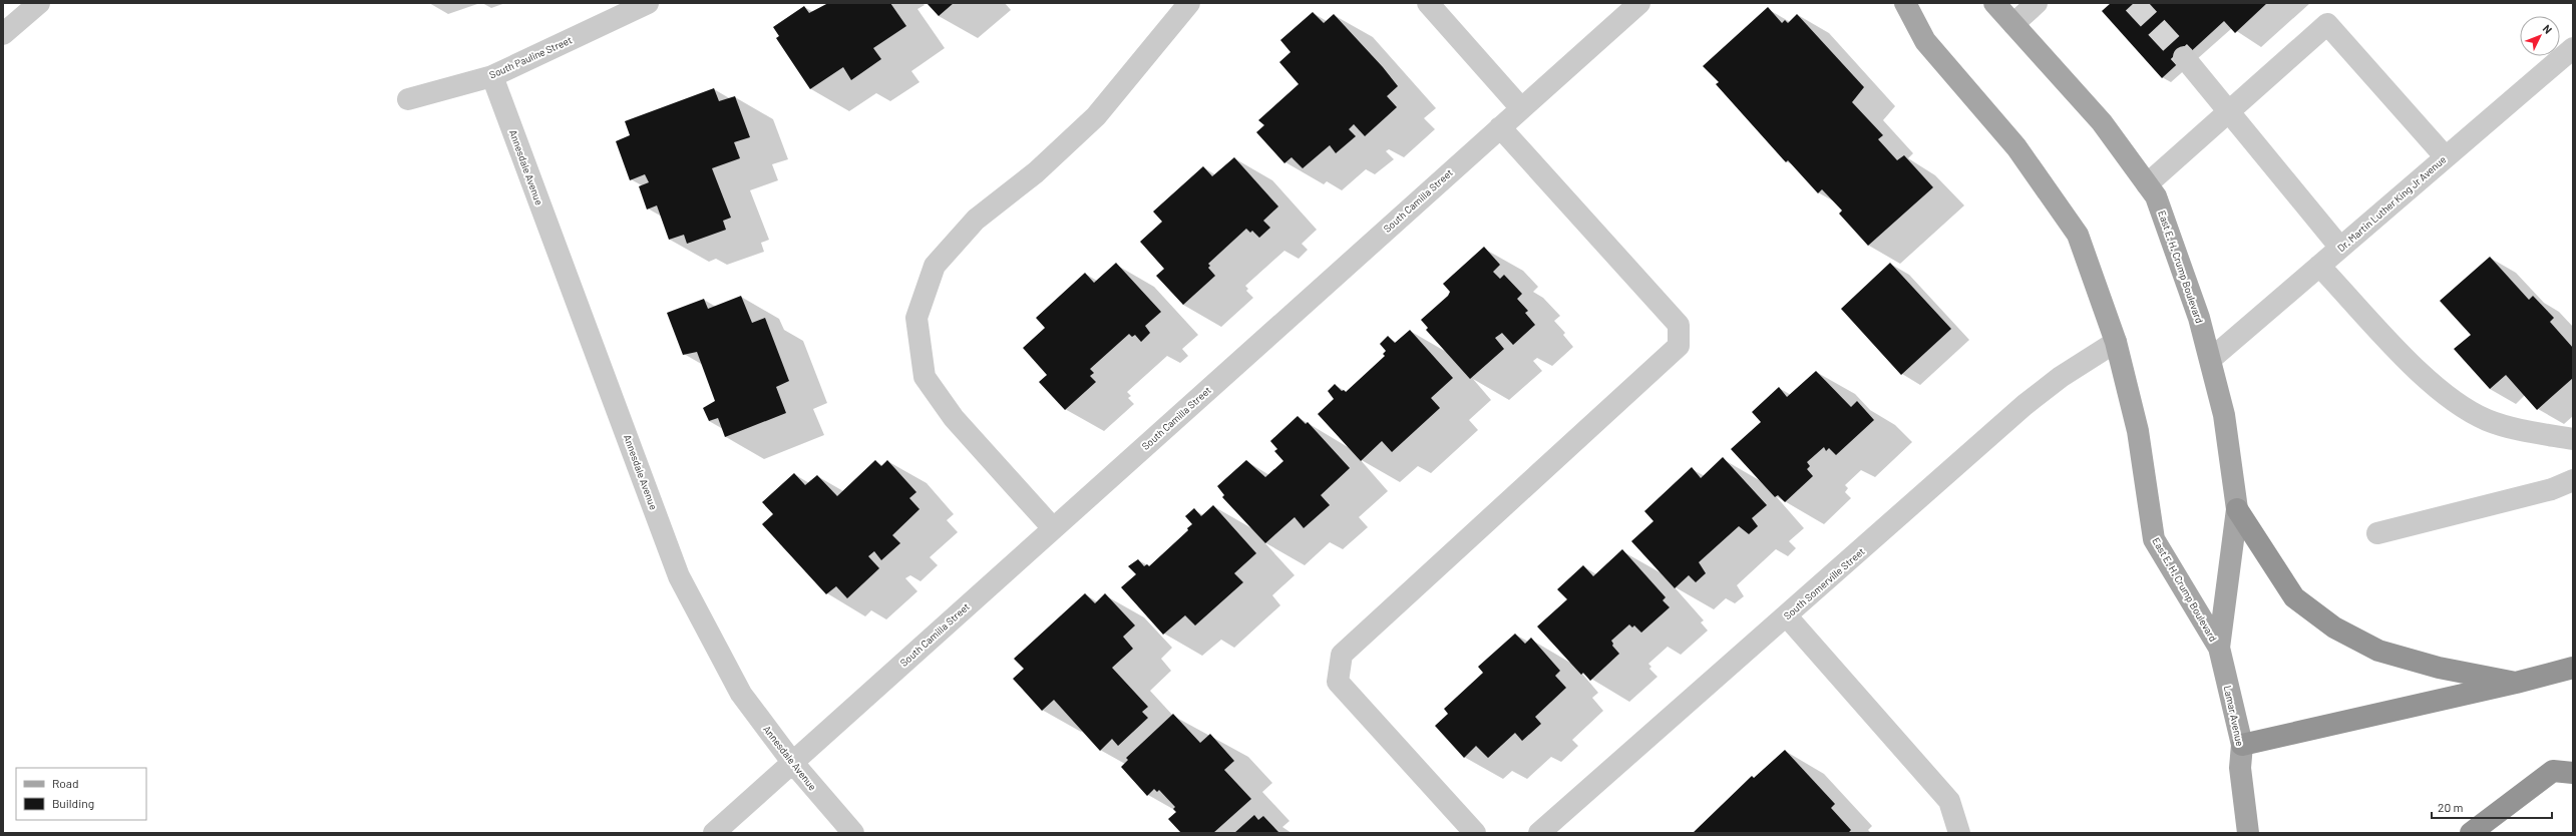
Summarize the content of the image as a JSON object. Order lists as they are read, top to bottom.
{
  "streets": {
    "main road": ["East E. H. Crump Boulevard", "Lamar Avenue"],
    "street": [
      "South Pauline Street",
      "Annesdale Avenue",
      "South Camilla Street",
      "Dr. Martin Luther King Jr Avenue",
      "South Somerville Street"
    ]
  },
  "crossings": [
    ["South Pauline Street", "Annesdale Avenue"],
    ["Annesdale Avenue", "South Camilla Street"],
    ["Dr. Martin Luther King Jr Avenue", "East E. H. Crump Boulevard"],
    ["East E. H. Crump Boulevard", "South Somerville Street"],
    ["East E. H. Crump Boulevard", "Lamar Avenue"]
  ],
  "legend": ["Road", "Building"],
  "scale_bar": "20 m",
  "north": "top right"
}
